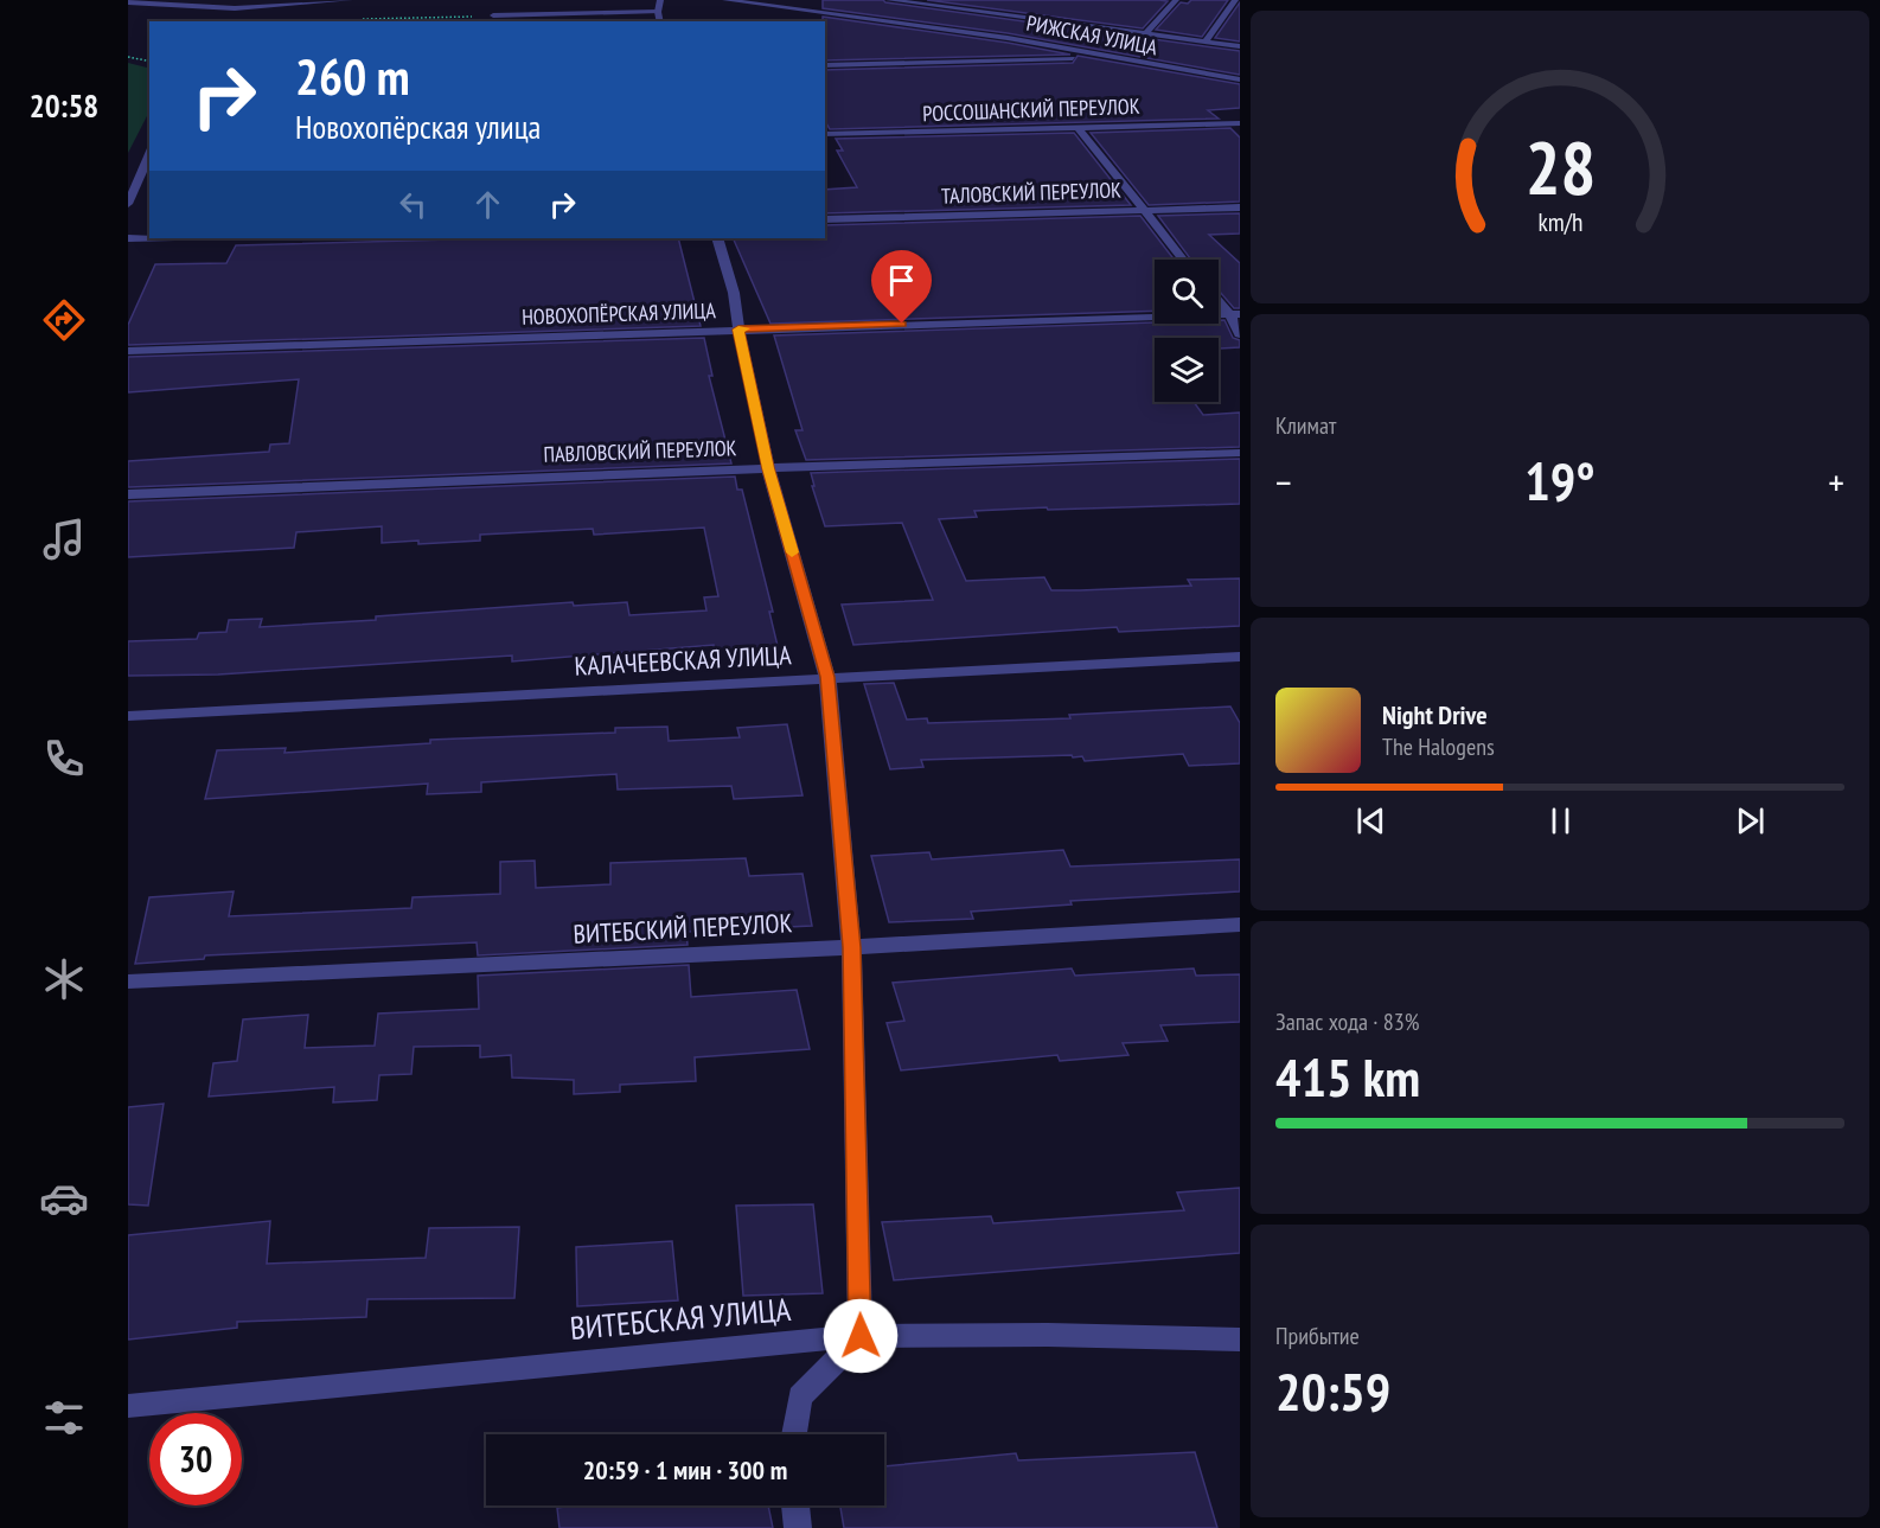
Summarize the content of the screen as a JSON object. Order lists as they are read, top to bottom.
{
  "streets": {
    "street": [
      "РИЖСКАЯ УЛИЦА",
      "РОССОШАНСКИЙ ПЕРЕУЛОК",
      "ТАЛОВСКИЙ ПЕРЕУЛОК",
      "НОВОХОПЁРСКАЯ УЛИЦА",
      "ПАВЛОВСКИЙ ПЕРЕУЛОК",
      "КАЛАЧЕЕВСКАЯ УЛИЦА",
      "ВИТЕБСКИЙ ПЕРЕУЛОК",
      "ВИТЕБСКАЯ УЛИЦА"
    ]
  },
  "page": {
    "tabs": "20:58",
    "turn": ["260 m", "Новохопёрская улица"],
    "tile": [
      "Климат",
      ["Запас хода · 83%", "415 km"],
      ["Прибытие", "20:59"]
    ],
    "heat": ["−", "19°", "+"],
    "song": ["Night Drive", "The Halogens"],
    "limit": "30",
    "trip": "20:59 · 1 мин · 300 m",
    "gauge": ["28", "km/h"]
  }
}
